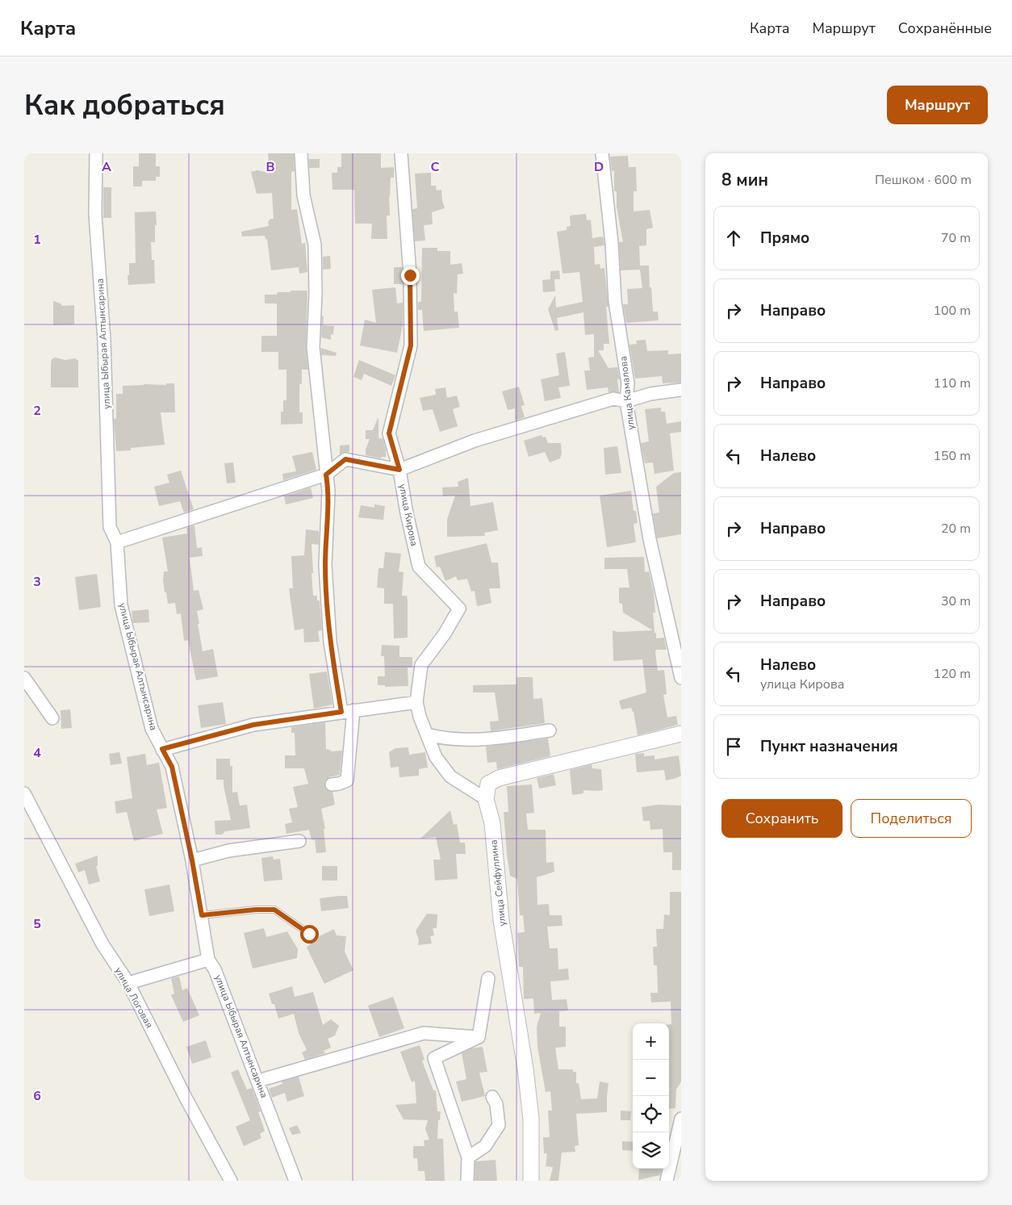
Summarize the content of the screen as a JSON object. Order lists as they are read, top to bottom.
{
  "streets": {
    "street": [
      "улица Ыбырая Алтынсарина",
      "улица Камалова",
      "улица Кирова",
      "улица Сейфуллина",
      "улица Логовая"
    ]
  },
  "crossings": [
    ["улица Кирова", "улица Сейфуллина"]
  ],
  "page": {
    "header": "Карта",
    "nav": ["Карта", "Маршрут", "Сохранённые"],
    "buttons": [
      "Маршрут",
      ["Сохранить", "Поделиться"]
    ],
    "title": "Как добраться",
    "heading": ["8 мин", "Пешком · 600 m"],
    "list": [
      ["Прямо", "70 m"],
      ["Направо", "100 m"],
      ["Направо", "110 m"],
      ["Налево", "150 m"],
      ["Направо", "20 m"],
      ["Направо", "30 m"],
      ["Налево", "улица Кирова", "120 m"],
      "Пункт назначения"
    ],
    "map_buttons": ["+", "−"]
  },
  "grid": {
    "columns": [
      "A",
      "B",
      "C",
      "D"
    ],
    "rows": [
      "1",
      "2",
      "3",
      "4",
      "5",
      "6"
    ]
  }
}
